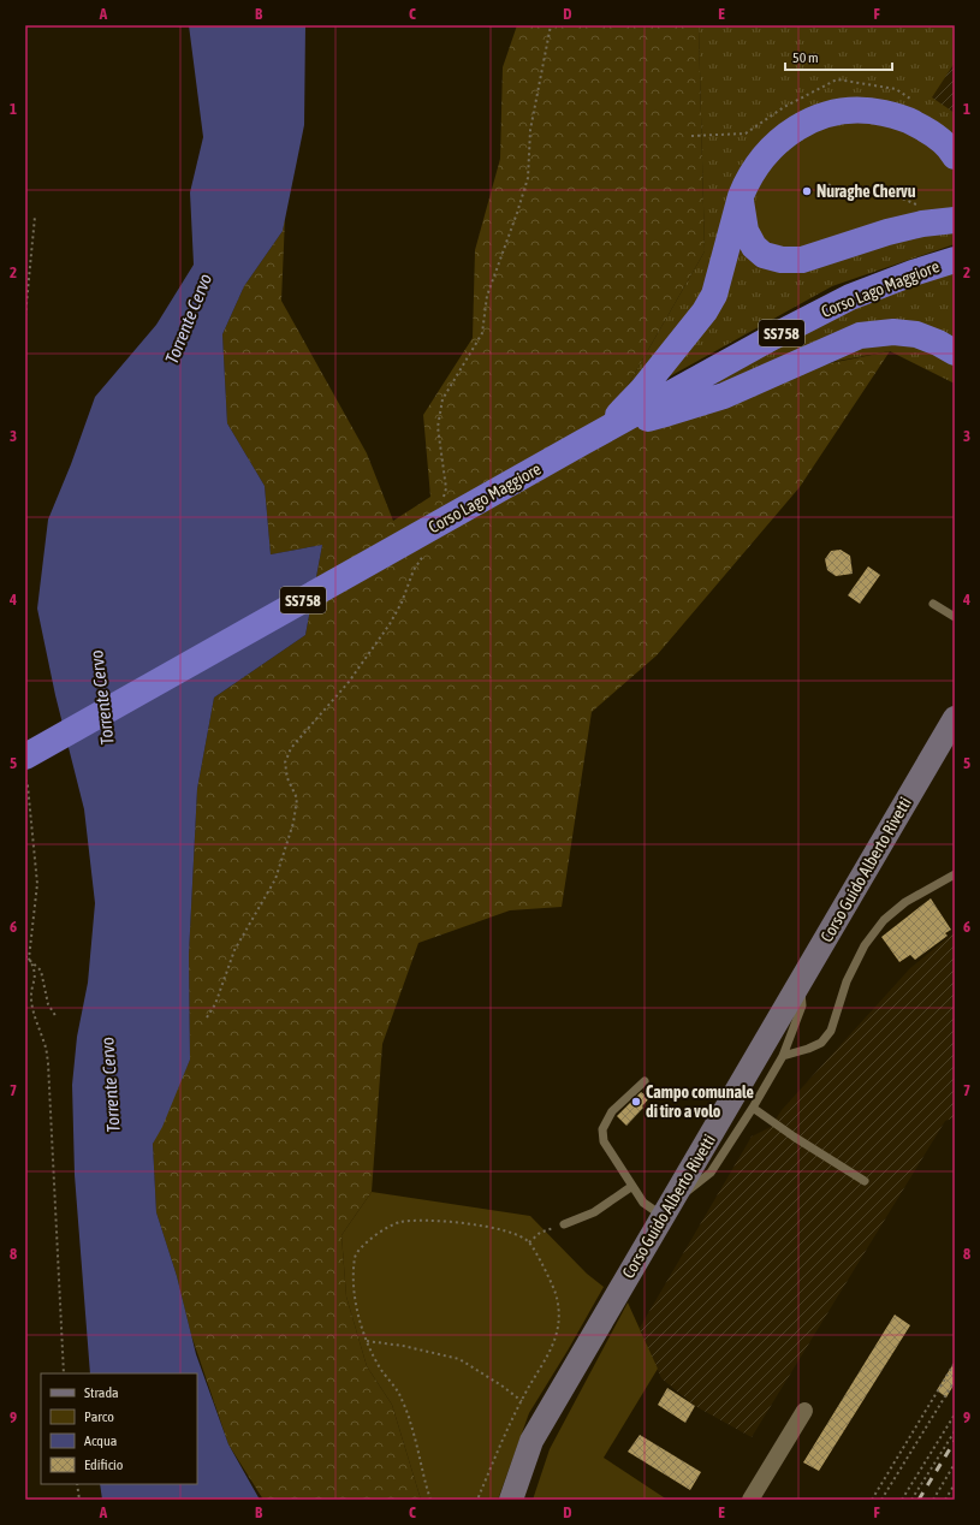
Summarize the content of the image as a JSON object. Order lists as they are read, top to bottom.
{
  "streets": {
    "highway": ["Corso Lago Maggiore", "SS758"],
    "main road": ["Corso Guido Alberto Rivetti"]
  },
  "water": ["Torrente Cervo"],
  "places": ["Nuraghe Chervu", "Campo comunale di tiro a volo"],
  "legend": [
    "Strada",
    "Parco",
    "Acqua",
    "Edificio"
  ],
  "scale_bar": "50 m",
  "grid": {
    "columns": [
      "A",
      "B",
      "C",
      "D",
      "E",
      "F"
    ],
    "rows": [
      "1",
      "2",
      "3",
      "4",
      "5",
      "6",
      "7",
      "8",
      "9"
    ]
  }
}
